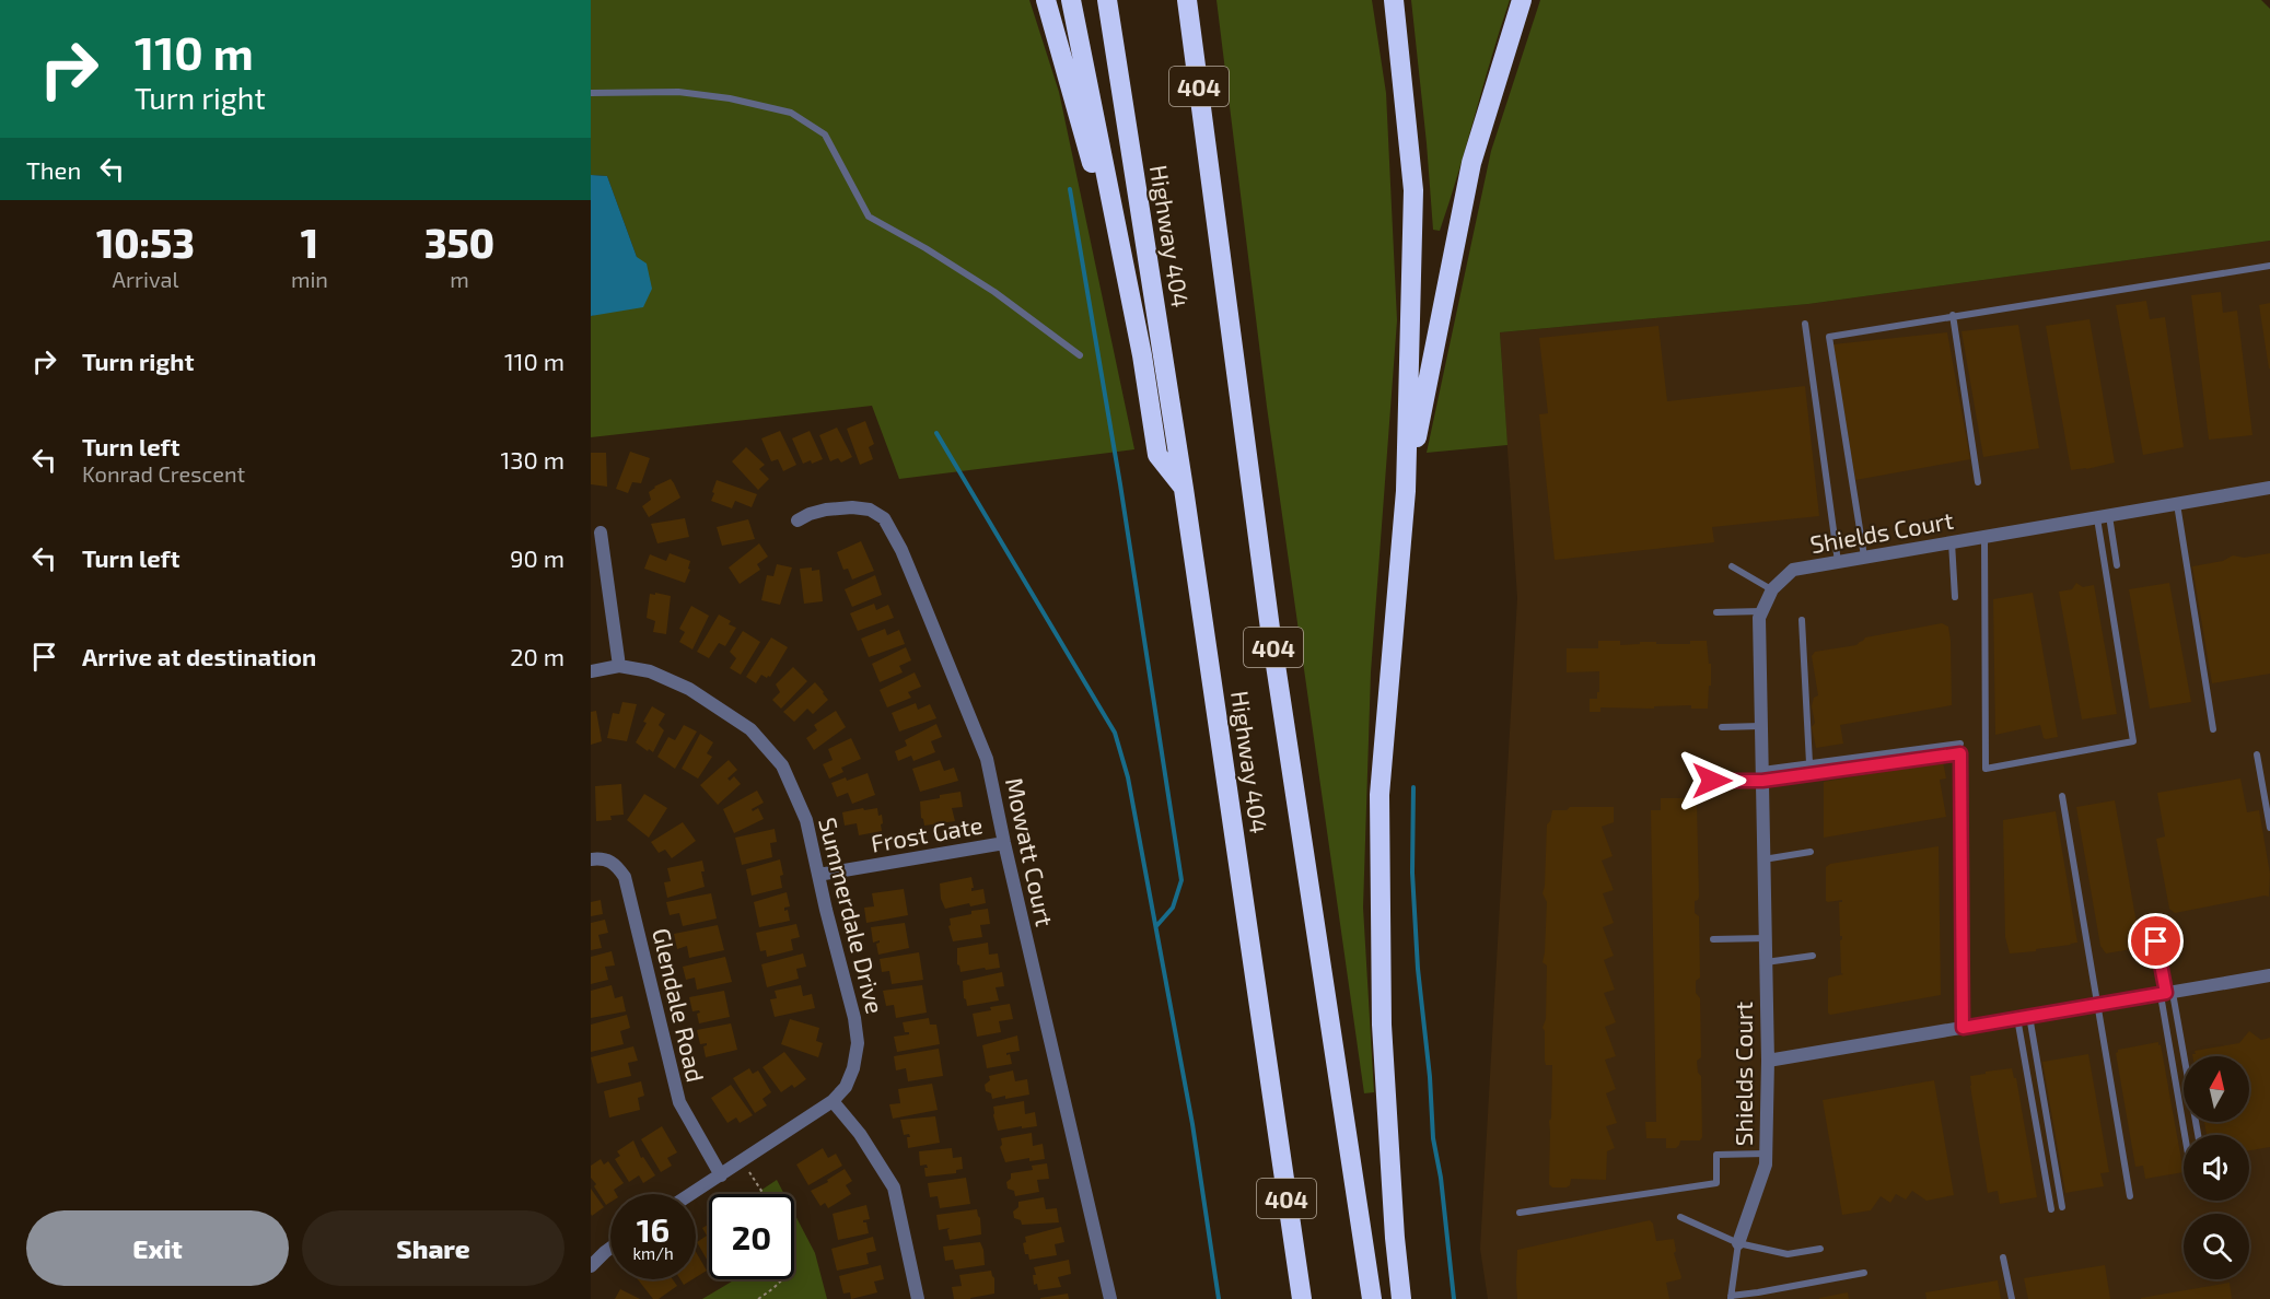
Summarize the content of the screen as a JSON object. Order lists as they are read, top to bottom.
{
  "streets": {
    "highway": ["404", "Highway 404"],
    "street": [
      "Shields Court",
      "Frost Gate",
      "Mowatt Court",
      "Summerdale Drive",
      "Glendale Road"
    ]
  },
  "crossings": [
    ["Frost Gate", "Mowatt Court"],
    ["Frost Gate", "Summerdale Drive"],
    ["Summerdale Drive", "Glendale Road"]
  ],
  "north": "top",
  "page": {
    "turn": ["110 m", "Turn right"],
    "then": "Then",
    "eta": [
      "10:53",
      "Arrival",
      "1",
      "min",
      "350",
      "m"
    ],
    "list": [
      {
        "name": "Turn right",
        "value": "110 m"
      },
      {
        "name": "Turn left",
        "note": "Konrad Crescent",
        "value": "130 m"
      },
      {
        "name": "Turn left",
        "value": "90 m"
      },
      {
        "name": "Arrive at destination",
        "value": "20 m"
      }
    ],
    "speed": "16 km/h",
    "limit": "20",
    "buttons": ["Exit", "Share"]
  }
}
